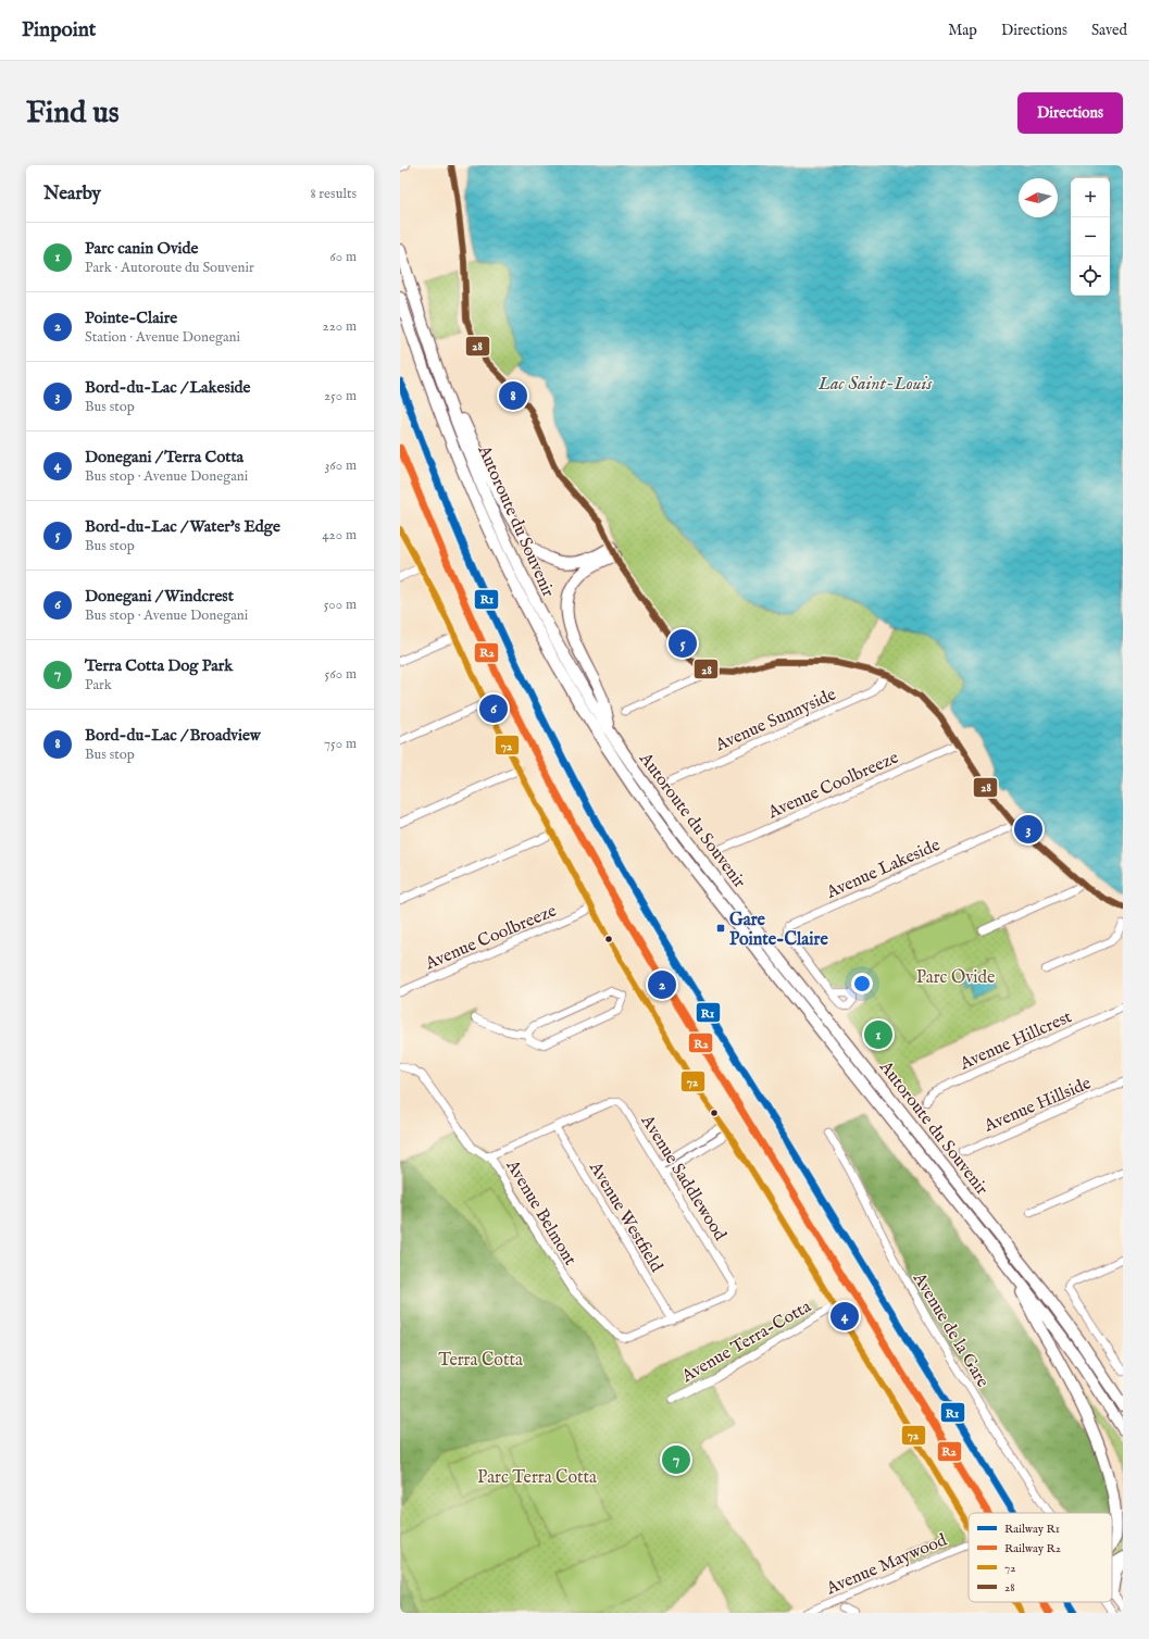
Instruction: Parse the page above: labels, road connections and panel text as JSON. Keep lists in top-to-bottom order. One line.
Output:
{"streets":{"highway":["Autoroute du Souvenir"],"street":["Avenue Sunnyside","Avenue Coolbreeze","Avenue Lakeside","Avenue Hillcrest","Avenue Hillside","Avenue Saddlewood","Avenue Belmont","Avenue Westfield","Avenue de la Gare","Avenue Terra-Cotta","Avenue Maywood"]},"crossings":[["Avenue Saddlewood","Avenue Belmont"],["Avenue Saddlewood","Avenue Westfield"]],"water":["Lac Saint-Louis"],"parks":["Parc Ovide","Terra Cotta","Parc Terra Cotta"],"places":{"transit":["Gare Pointe-Claire"]},"lines":["transit line 28","rail line R1","rail line R2","transit line 72"],"legend":["Railway R1","Railway R2","72","28"],"north":"left","page":{"header":"Pinpoint","nav":["Map","Directions","Saved"],"buttons":"Directions","title":"Find us","heading":["Nearby","8 results"],"map_buttons":["+","−"],"list":[{"mark":"1","name":"Parc canin Ovide","note":"Park · Autoroute du Souvenir","value":"60 m"},{"mark":"2","name":"Pointe-Claire","note":"Station · Avenue Donegani","value":"220 m"},{"mark":"3","name":"Bord-du-Lac / Lakeside","note":"Bus stop","value":"250 m"},{"mark":"4","name":"Donegani / Terra Cotta","note":"Bus stop · Avenue Donegani","value":"360 m"},{"mark":"5","name":"Bord-du-Lac / Water's Edge","note":"Bus stop","value":"420 m"},{"mark":"6","name":"Donegani / Windcrest","note":"Bus stop · Avenue Donegani","value":"500 m"},{"mark":"7","name":"Terra Cotta Dog Park","note":"Park","value":"560 m"},{"mark":"8","name":"Bord-du-Lac / Broadview","note":"Bus stop","value":"750 m"}],"pins":["8","5","6","3","2","1","4","7"]}}
